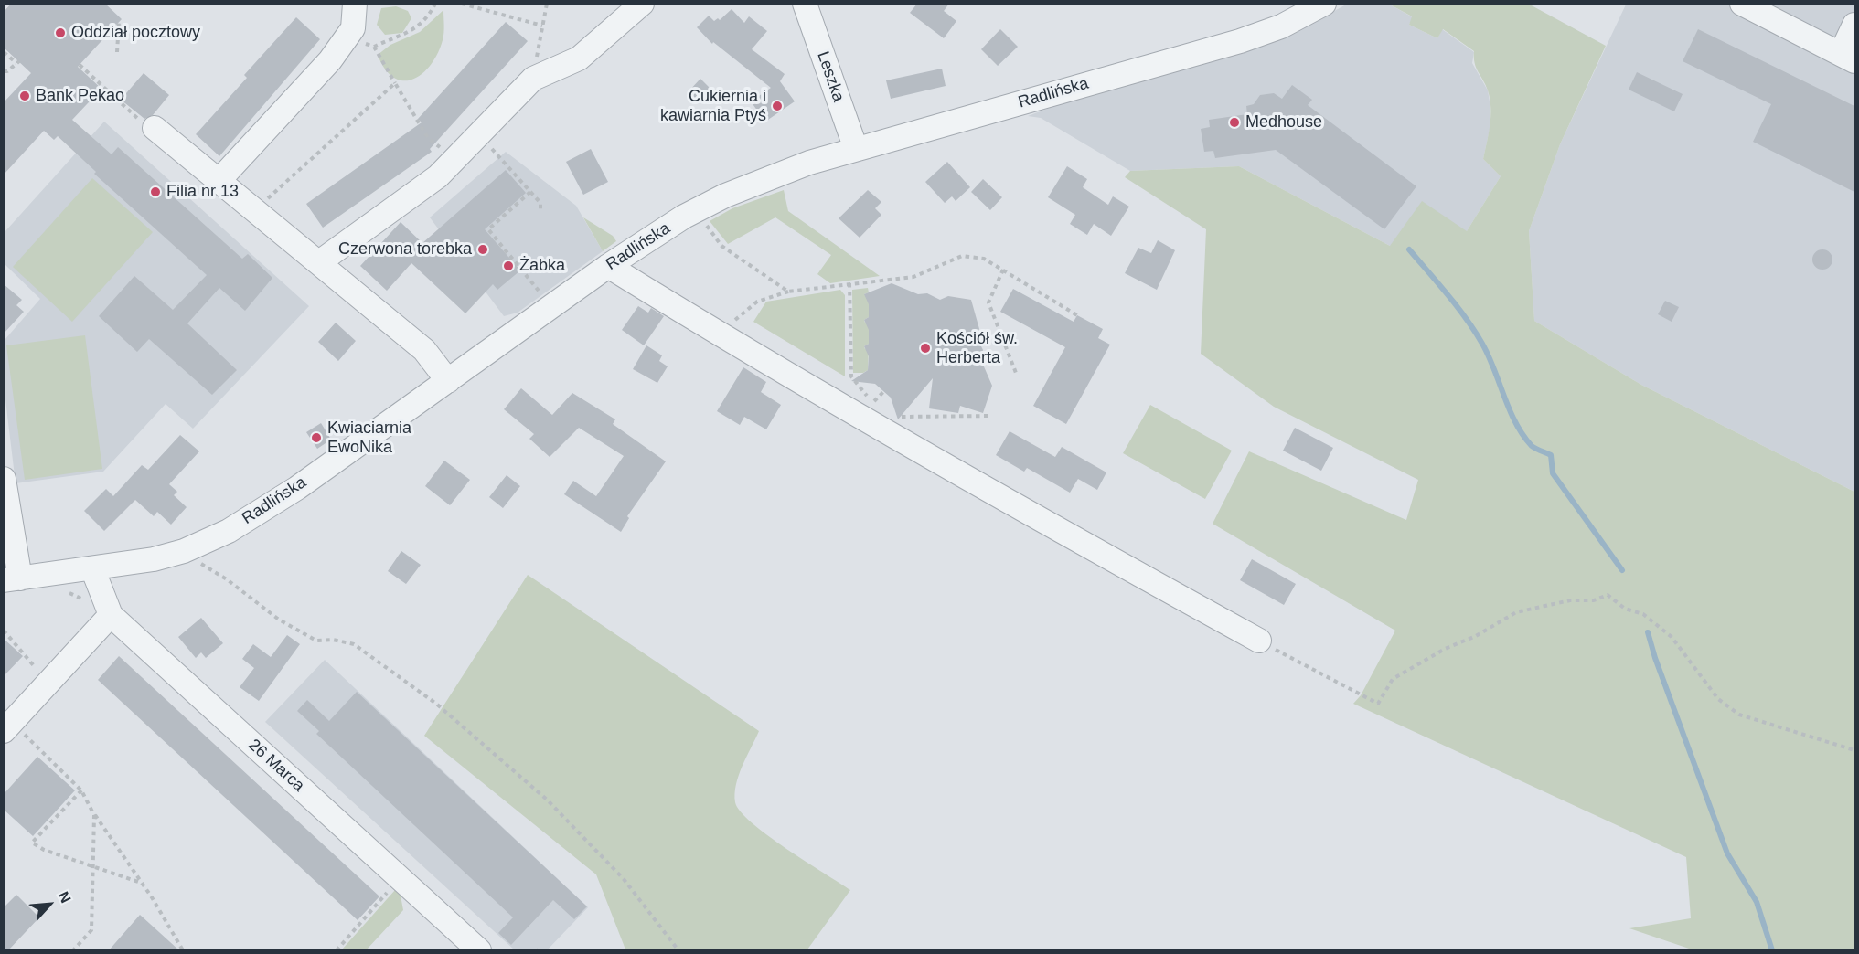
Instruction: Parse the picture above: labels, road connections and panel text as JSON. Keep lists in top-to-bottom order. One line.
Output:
{"streets":{"street":["Leszka","Radlińska","26 Marca"]},"crossings":[["Leszka","Radlińska"],["Radlińska","26 Marca"]],"places":["Oddział pocztowy","Bank Pekao","Cukiernia i kawiarnia Ptyś","Medhouse","Filia nr 13","Czerwona torebka","Żabka","Kościół św. Herberta","Kwiaciarnia EwoNika"],"north":"top right"}
